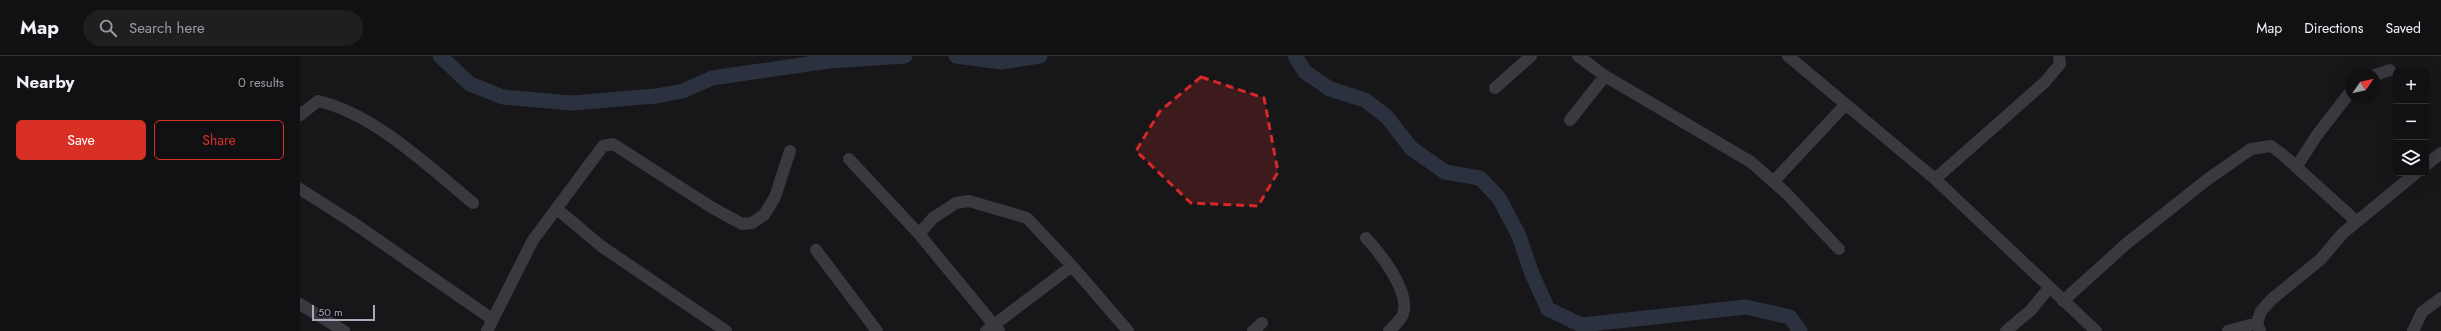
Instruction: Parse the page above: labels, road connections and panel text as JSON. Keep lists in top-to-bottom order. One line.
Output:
{"scale_bar":"50 m","north":"top right","page":{"header":"Map","search":"Search here","nav":["Map","Directions","Saved"],"heading":["Nearby","0 results"],"map_buttons":["+","−"],"buttons":["Save","Share"],"scale":"50 m"}}
